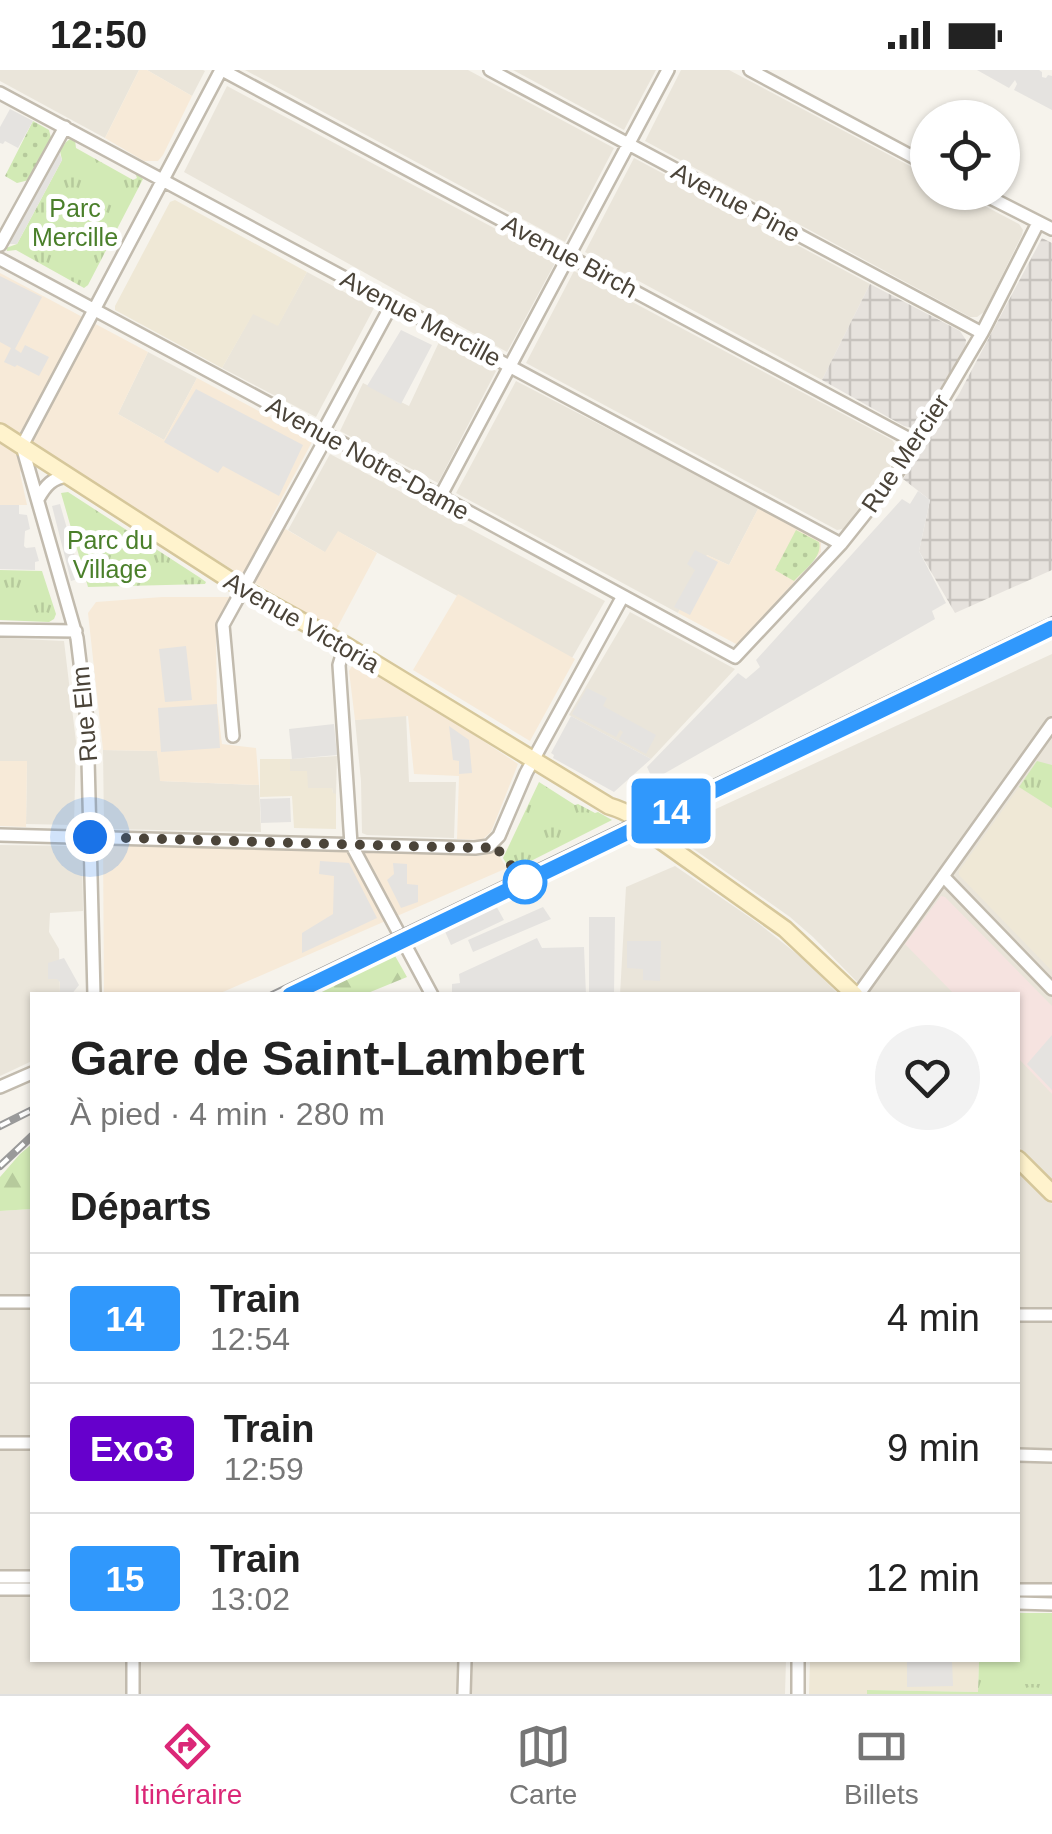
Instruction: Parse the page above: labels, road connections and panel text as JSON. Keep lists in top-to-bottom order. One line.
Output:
{"streets":{"street":["Avenue Pine","Avenue Birch","Avenue Mercille","Rue Mercier","Avenue Notre-Dame","Avenue Victoria","Rue Elm"]},"crossings":[["Avenue Pine","Rue Mercier"],["Avenue Birch","Rue Mercier"],["Avenue Mercille","Rue Mercier"],["Rue Mercier","Avenue Notre-Dame"],["Avenue Victoria","Rue Elm"]],"parks":["Parc Mercille","Parc du Village"],"page":{"status":"12:50","on_map":"14","heading":[["Gare de Saint-Lambert","À pied · 4 min · 280 m"],"Départs"],"list":[{"mark":"14","name":"Train","note":"12:54","value":"4 min"},{"mark":"Exo3","name":"Train","note":"12:59","value":"9 min"},{"mark":"15","name":"Train","note":"13:02","value":"12 min"}],"tabs":["Itinéraire","Carte","Billets"]}}
